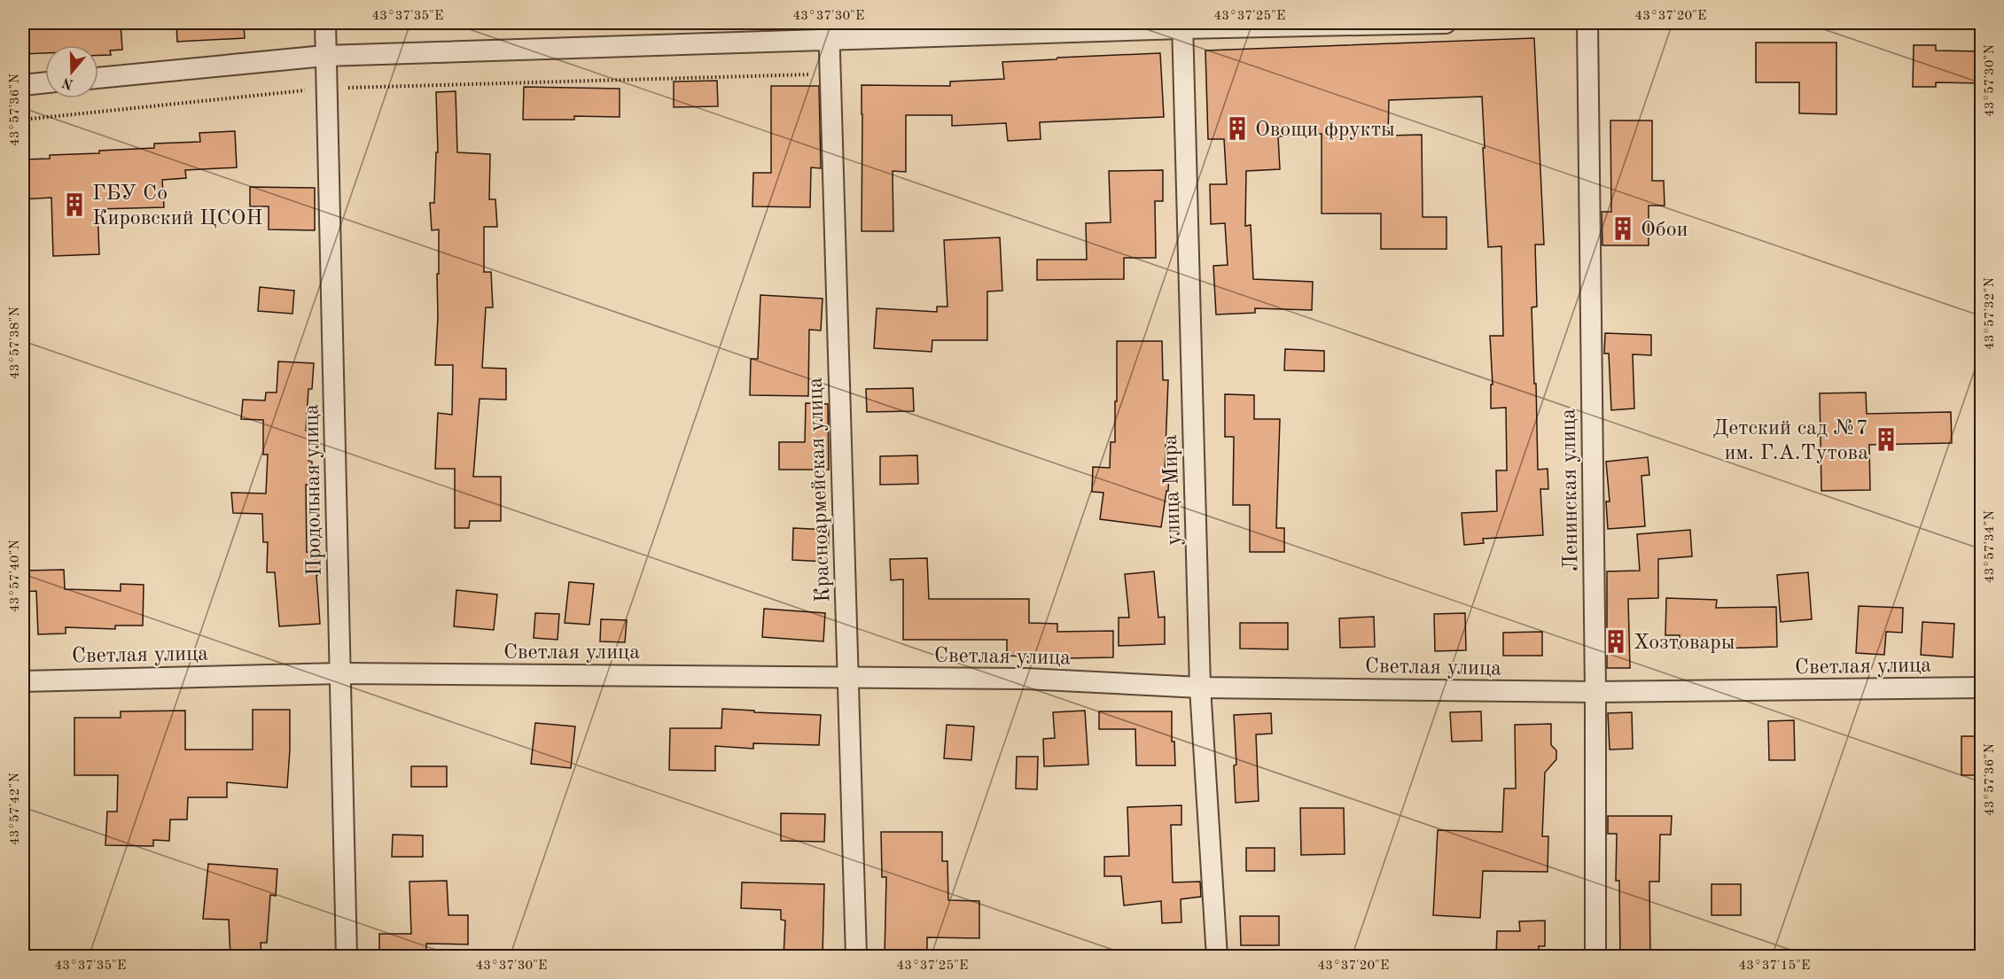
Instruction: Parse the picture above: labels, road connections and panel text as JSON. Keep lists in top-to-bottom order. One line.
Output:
{"streets":{"street":["Продольная улица","Красноармейская улица","улица Мира","Ленинская улица","Светлая улица"]},"crossings":[["Продольная улица","Светлая улица"],["Красноармейская улица","Светлая улица"],["улица Мира","Светлая улица"],["Ленинская улица","Светлая улица"]],"places":{"building":["Овощи фрукты","ГБУ Со Кировский ЦСОН","Обои","Детский сад №7 им. Г.А.Тутова","Хозтовары"]},"north":"bottom","coordinates":["43°37'35\"E","43°37'30\"E","43°37'25\"E","43°37'20\"E","43°57'30\"N","43°57'36\"N","43°57'32\"N","43°57'38\"N","43°57'34\"N","43°57'40\"N","43°57'42\"N","43°37'15\"E"]}
